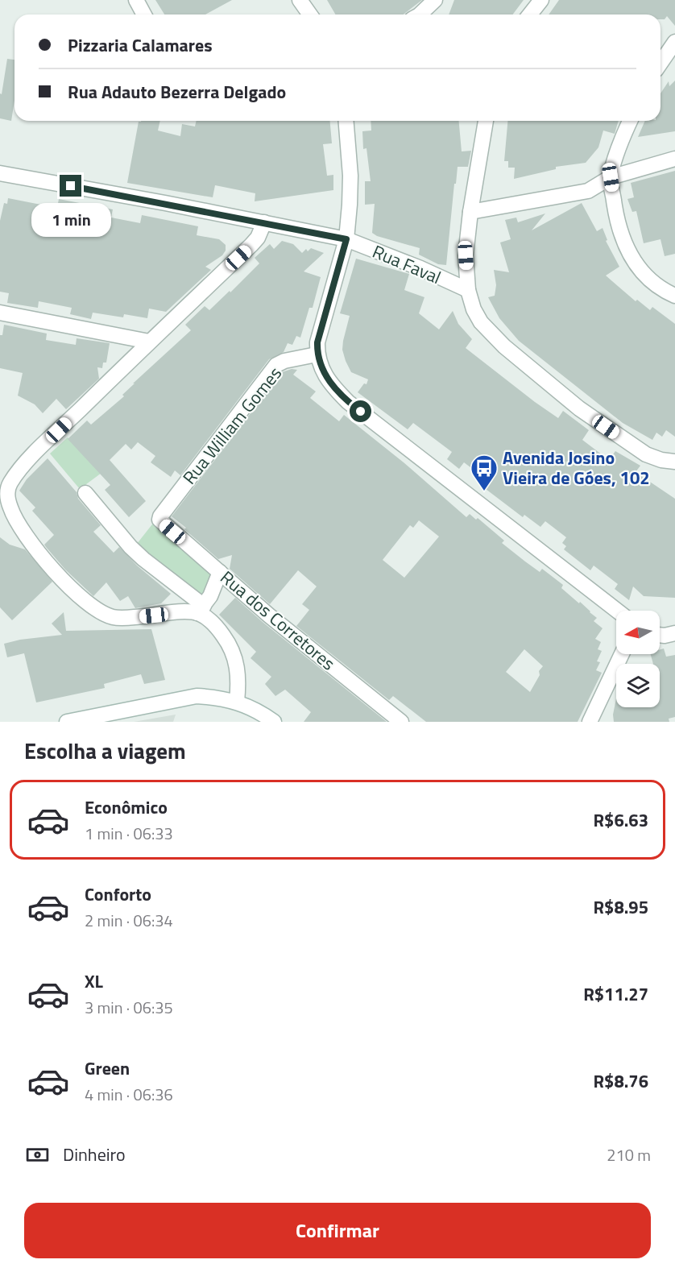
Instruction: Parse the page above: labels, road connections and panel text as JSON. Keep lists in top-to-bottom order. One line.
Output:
{"streets":{"street":["Rua Faval","Rua William Gomes","Rua dos Corretores"]},"crossings":[["Rua William Gomes","Rua dos Corretores"]],"places":{"bus stop":["Avenida Josino Vieira de Góes, 102"]},"north":"left","page":{"banner":["Pizzaria Calamares","Rua Adauto Bezerra Delgado"],"bubble":"1 min","heading":"Escolha a viagem","list":[{"name":"Econômico","note":"1 min · 06:33","value":"R$6.63"},{"name":"Conforto","note":"2 min · 06:34","value":"R$8.95"},{"name":"XL","note":"3 min · 06:35","value":"R$11.27"},{"name":"Green","note":"4 min · 06:36","value":"R$8.76"}],"pay":["Dinheiro","210 m"],"buttons":"Confirmar"}}
